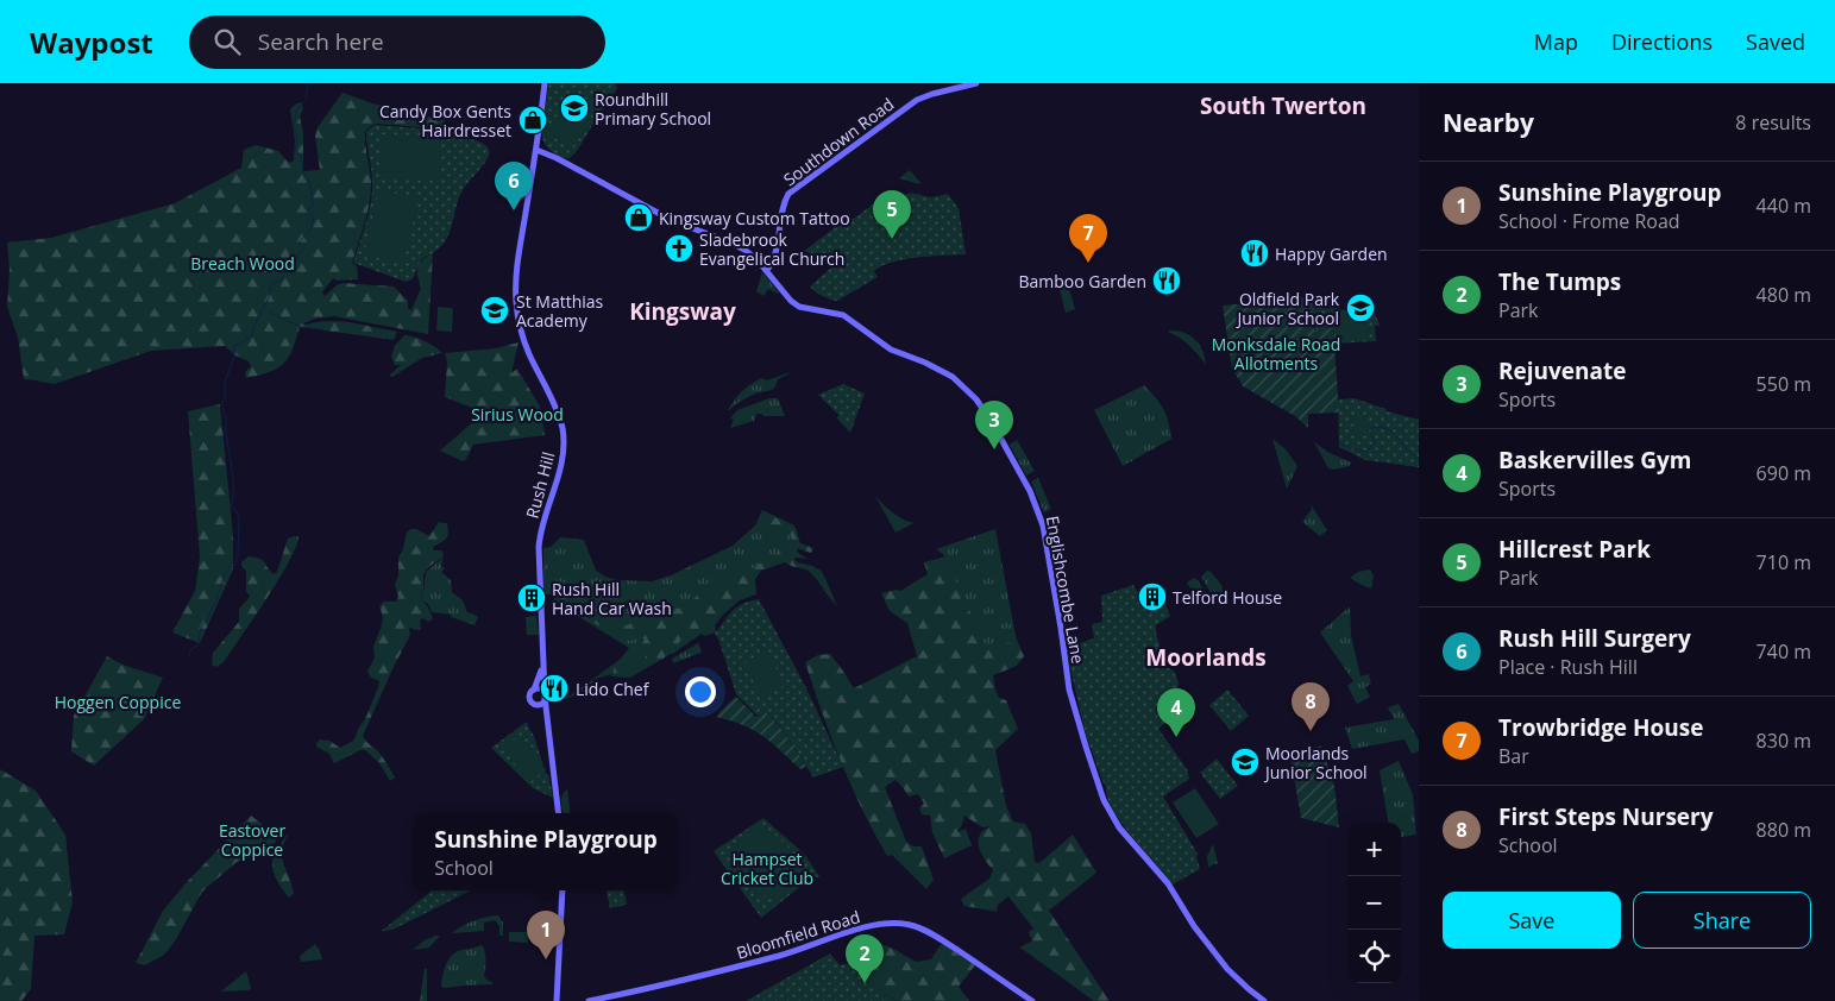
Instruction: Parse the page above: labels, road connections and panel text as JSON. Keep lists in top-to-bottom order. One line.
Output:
{"streets":{"street":["Southdown Road","Rush Hill","Englishcombe Lane","Bloomfield Road"]},"crossings":[["Southdown Road","Englishcombe Lane"],["Rush Hill","Englishcombe Lane"]],"districts":["South Twerton","Kingsway","Moorlands"],"parks":["Breach Wood","Monksdale Road Allotments","Sirius Wood","Hoggen Coppice","Eastover Coppice","Hampset Cricket Club"],"places":{"school or university":["Roundhill Primary School","Oldfield Park Junior School","St Matthias Academy","Moorlands Junior School"],"shop":["Candy Box Gents Hairdresset","Kingsway Custom Tattoo"],"church":["Sladebrook Evangelical Church"],"restaurant":["Happy Garden","Bamboo Garden","Lido Chef"],"building":["Telford House","Rush Hill Hand Car Wash"]},"page":{"header":"Waypost","search":"Search here","nav":["Map","Directions","Saved"],"heading":["Nearby","8 results"],"list":[{"mark":"1","name":"Sunshine Playgroup","note":"School · Frome Road","value":"440 m"},{"mark":"2","name":"The Tumps","note":"Park","value":"480 m"},{"mark":"3","name":"Rejuvenate","note":"Sports","value":"550 m"},{"mark":"4","name":"Baskervilles Gym","note":"Sports","value":"690 m"},{"mark":"5","name":"Hillcrest Park","note":"Park","value":"710 m"},{"mark":"6","name":"Rush Hill Surgery","note":"Place · Rush Hill","value":"740 m"},{"mark":"7","name":"Trowbridge House","note":"Bar","value":"830 m"},{"mark":"8","name":"First Steps Nursery","note":"School","value":"880 m"}],"pins":["6","5","7","3","8","4","1","2"],"popup":["Sunshine Playgroup","School"],"map_buttons":["+","−"],"buttons":["Save","Share"]}}
